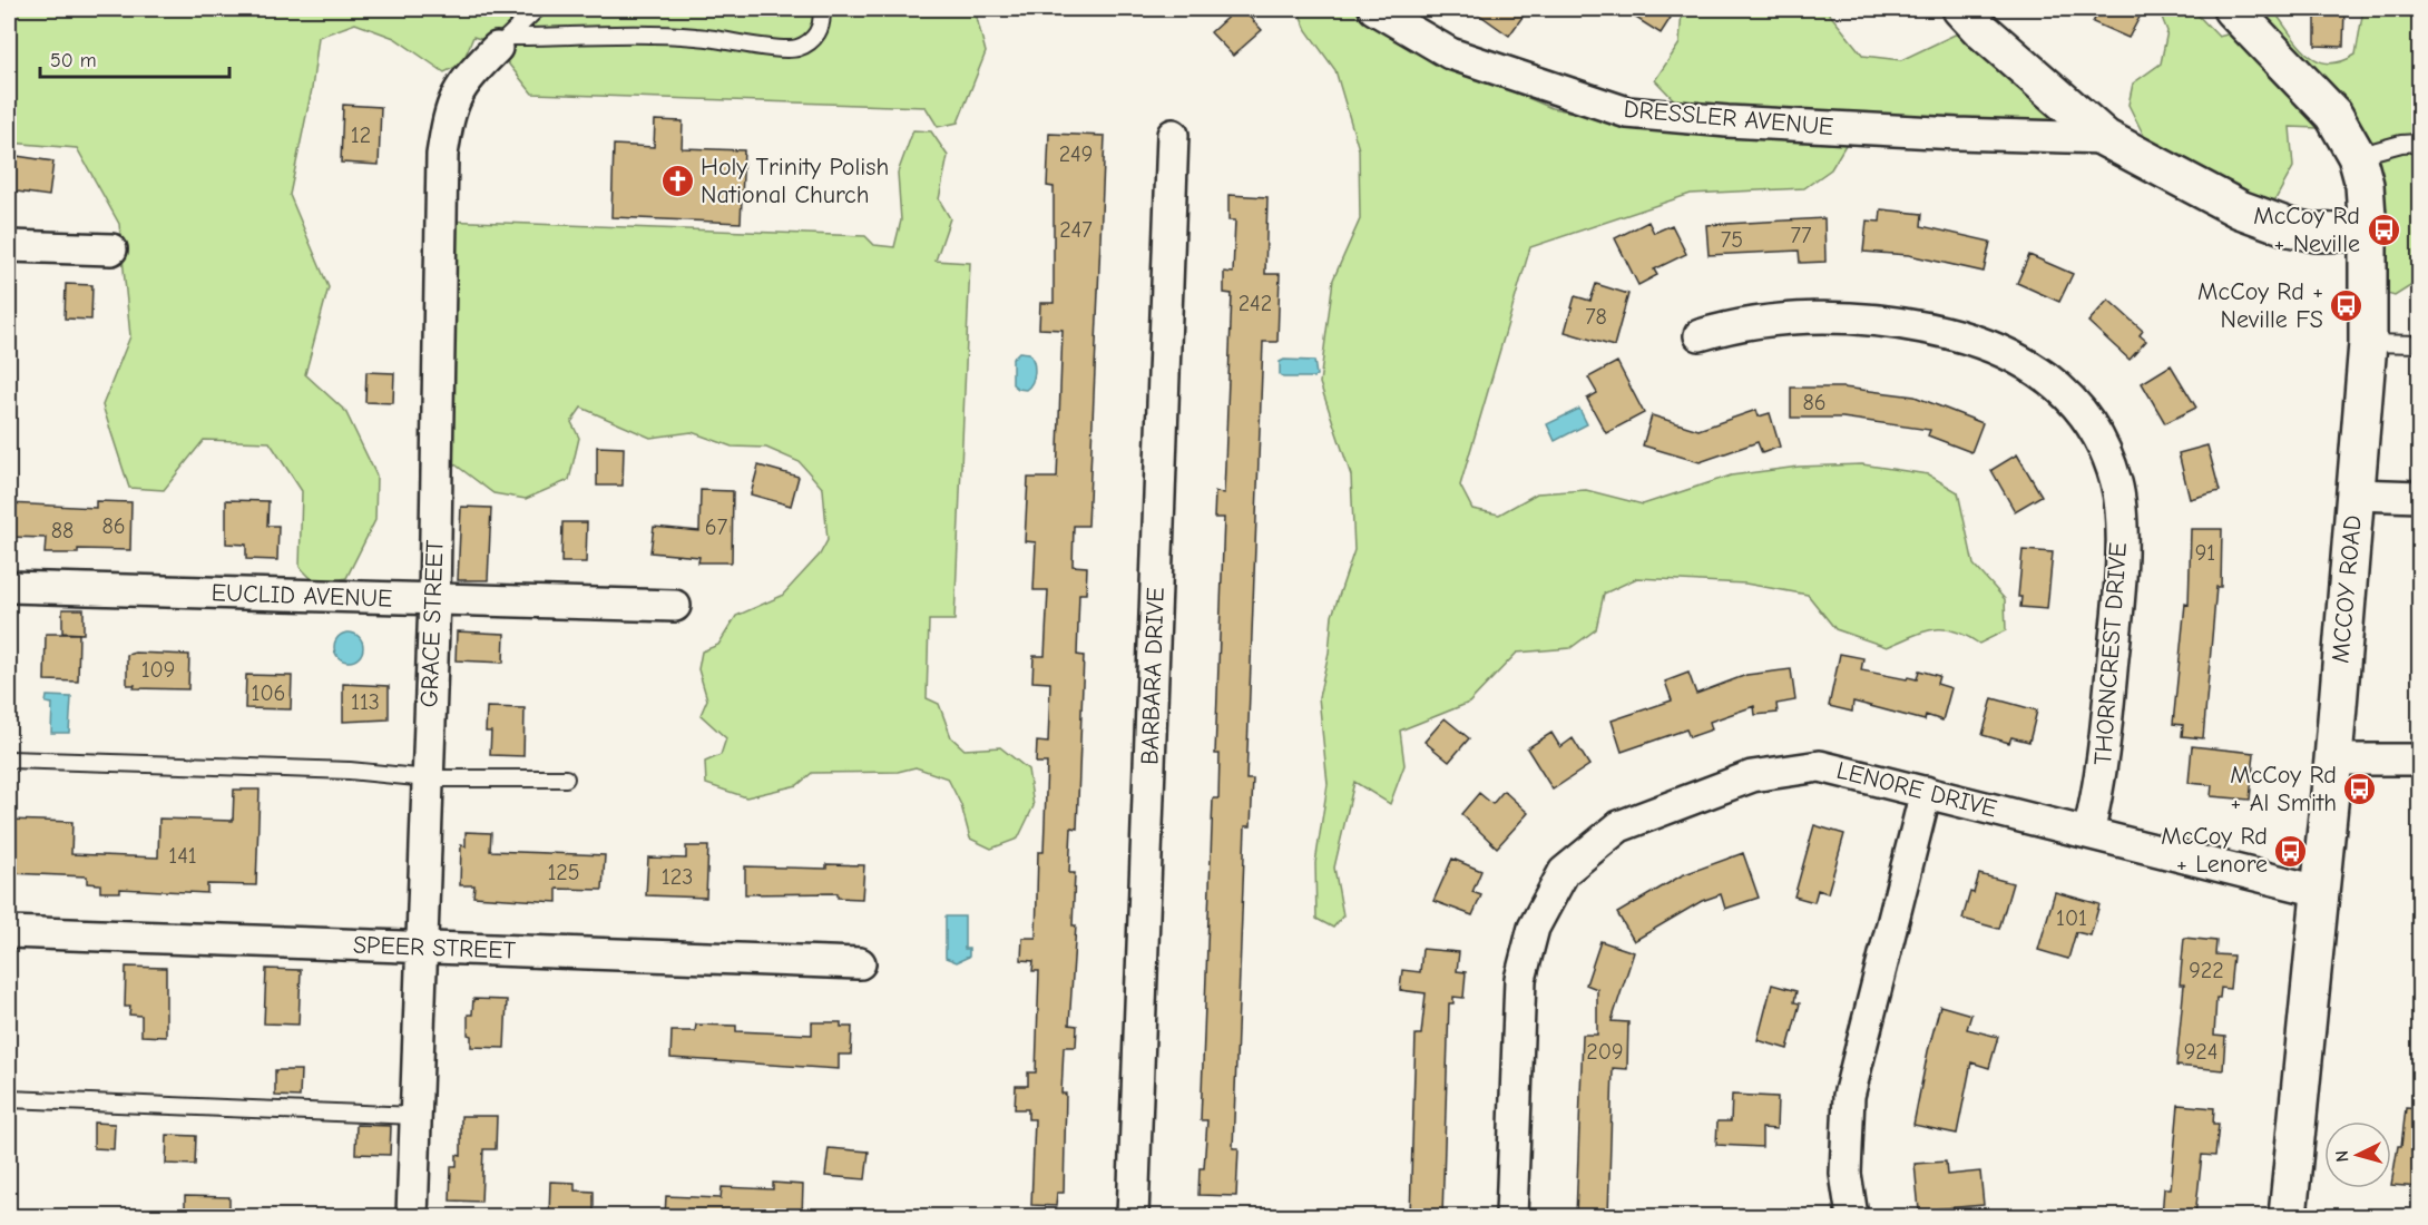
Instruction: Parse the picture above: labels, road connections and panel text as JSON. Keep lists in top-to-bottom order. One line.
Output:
{"streets":{"street":["DRESSLER AVENUE","MCCOY ROAD","EUCLID AVENUE","GRACE STREET","THORNCREST DRIVE","BARBARA DRIVE","LENORE DRIVE","SPEER STREET"]},"crossings":[["MCCOY ROAD","LENORE DRIVE"],["EUCLID AVENUE","GRACE STREET"],["GRACE STREET","SPEER STREET"],["THORNCREST DRIVE","LENORE DRIVE"]],"places":{"church":["Holy Trinity Polish National Church"],"bus stop":["McCoy Rd + Neville","McCoy Rd + Neville FS","McCoy Rd + Al Smith","McCoy Rd + Lenore"]},"house_numbers":["12","249","247","77","75","242","78","86","86","67","88","91","109","106","113","141","125","123","101","922","209","924"],"scale_bar":"50 m","north":"left"}
